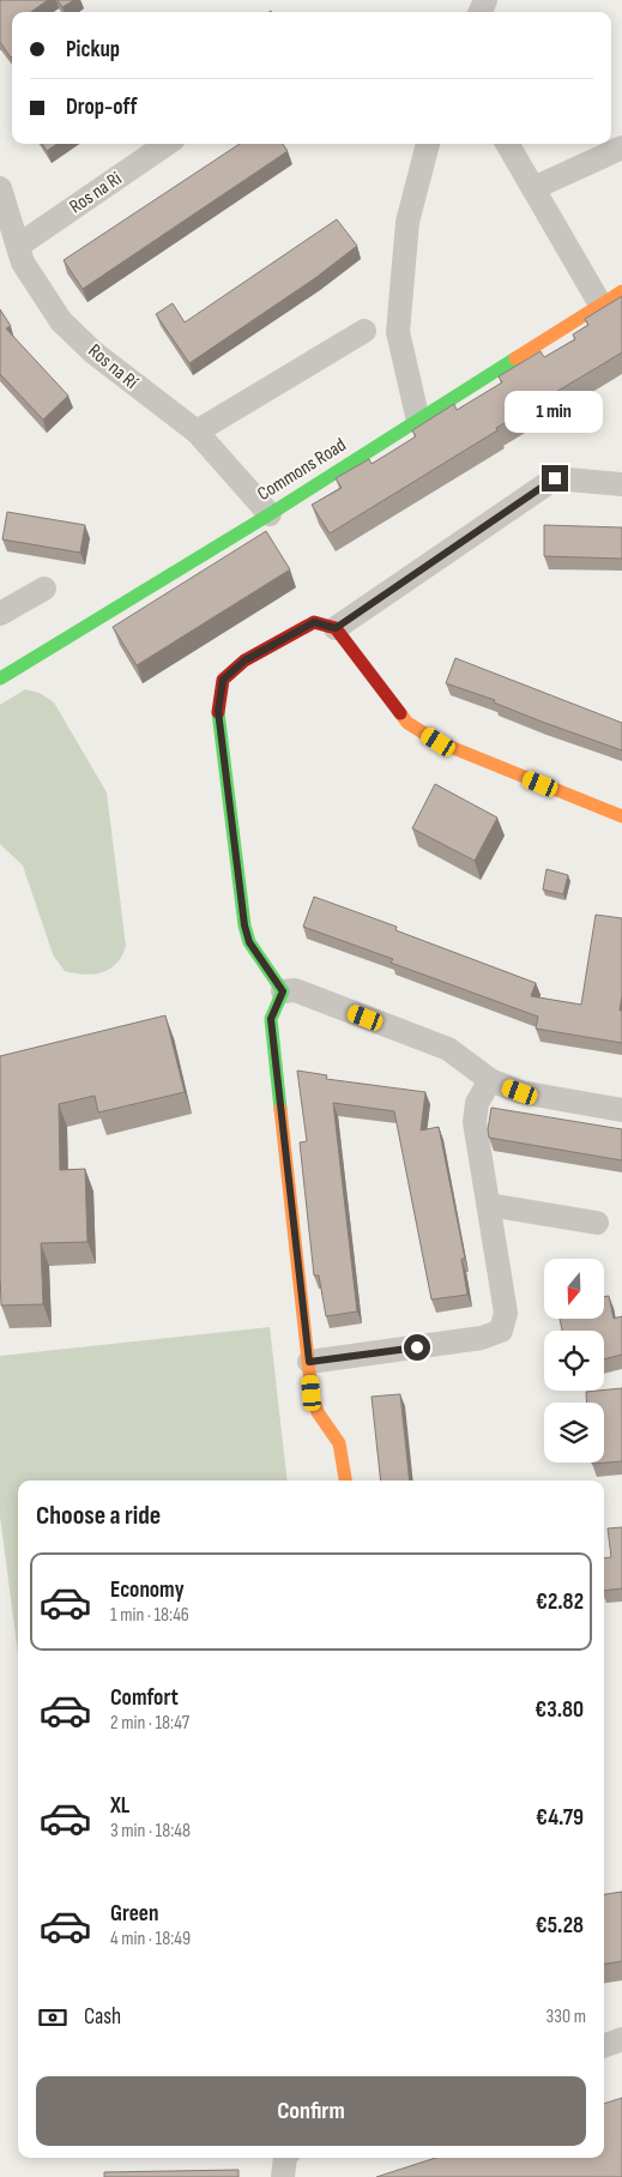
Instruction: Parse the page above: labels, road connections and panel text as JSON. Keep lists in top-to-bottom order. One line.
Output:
{"streets":{"street":["Ros na Ri","Ros na Rí","Commons Road"]},"crossings":[["Ros na Ri","Ros na Rí"],["Ros na Rí","Commons Road"]],"north":"bottom","page":{"banner":["Pickup","Drop-off"],"bubble":"1 min","heading":"Choose a ride","list":[{"name":"Economy","note":"1 min · 18:46","value":"€2.82"},{"name":"Comfort","note":"2 min · 18:47","value":"€3.80"},{"name":"XL","note":"3 min · 18:48","value":"€4.79"},{"name":"Green","note":"4 min · 18:49","value":"€5.28"}],"pay":["Cash","330 m"],"buttons":"Confirm"}}
